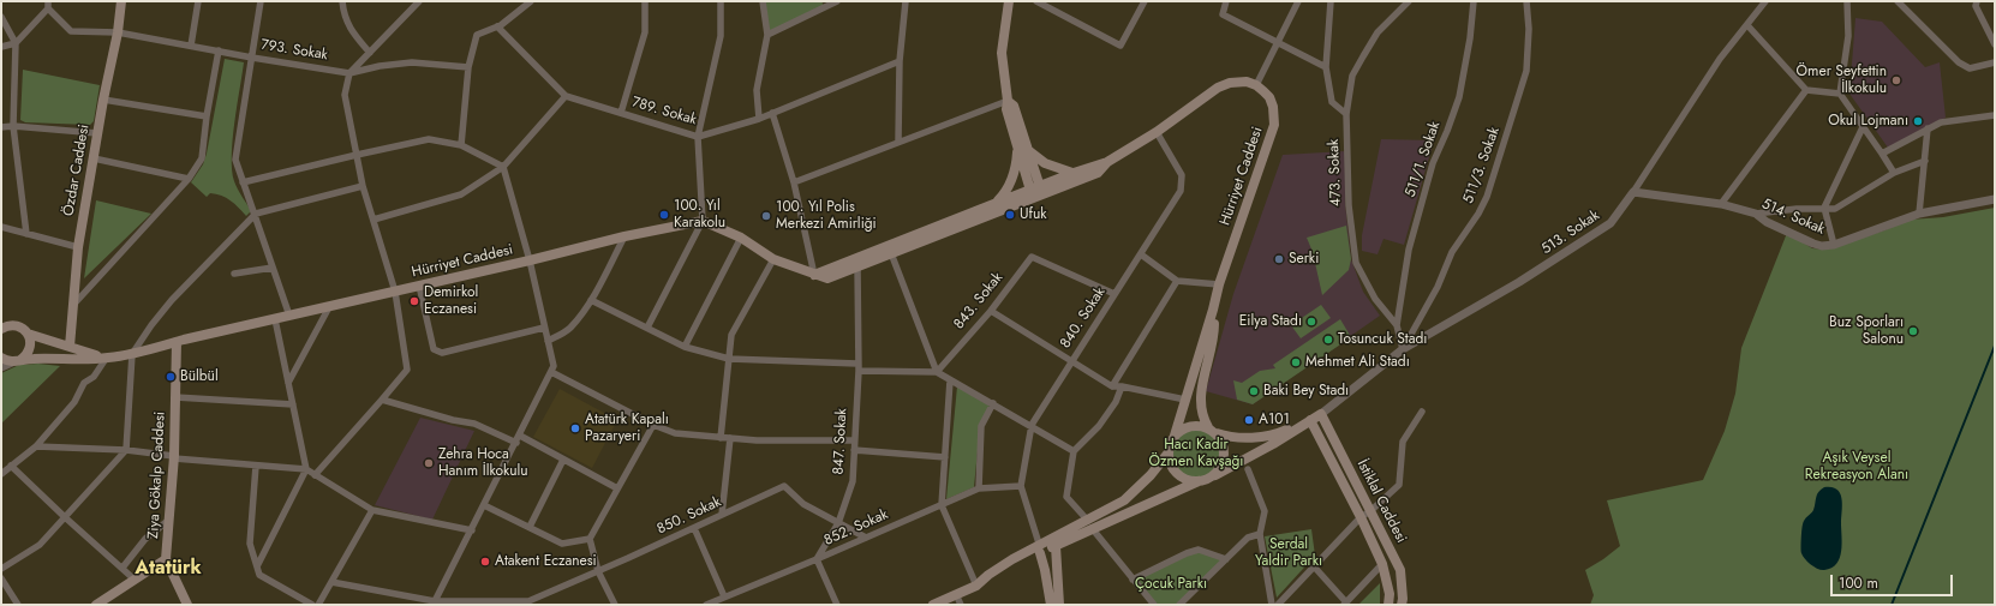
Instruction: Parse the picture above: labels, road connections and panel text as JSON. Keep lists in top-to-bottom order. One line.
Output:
{"streets":{"main road":["Özdar Caddesi","Hürriyet Caddesi","Ziya Gökalp Caddesi","İstiklal Caddesi"],"street":["793. Sokak","789. Sokak","511/1. Sokak","511/3. Sokak","473. Sokak","514. Sokak","513. Sokak","843. Sokak","840. Sokak","847. Sokak","850. Sokak","852. Sokak"]},"crossings":[["793. Sokak","Özdar Caddesi"],["511/1. Sokak","473. Sokak"],["511/3. Sokak","473. Sokak"],["511/3. Sokak","513. Sokak"],["Özdar Caddesi","Hürriyet Caddesi"],["473. Sokak","513. Sokak"],["Hürriyet Caddesi","Ziya Gökalp Caddesi"],["514. Sokak","513. Sokak"],["513. Sokak","İstiklal Caddesi"],["843. Sokak","840. Sokak"],["840. Sokak","852. Sokak"],["847. Sokak","850. Sokak"],["847. Sokak","852. Sokak"],["850. Sokak","852. Sokak"]],"districts":["Atatürk"],"parks":["Hacı Kadir Özmen Kavşağı","Aşık Veysel Rekreasyon Alanı","Serdal Yaldir Parkı","Çocuk Parkı"],"places":["Ömer Seyfettin İlkokulu","Okul Lojmanı","100. Yıl Karakolu","Ufuk","100. Yıl Polis Merkezi Amirliği","Serki","Demirkol Eczanesi","Eilya Stadı","Buz Sporları Salonu","Tosuncuk Stadı","Mehmet Ali Stadı","Bülbül","Baki Bey Stadı","A101","Atatürk Kapalı Pazaryeri","Zehra Hoca Hanım İlkokulu","Atakent Eczanesi"],"scale_bar":"100 m"}
